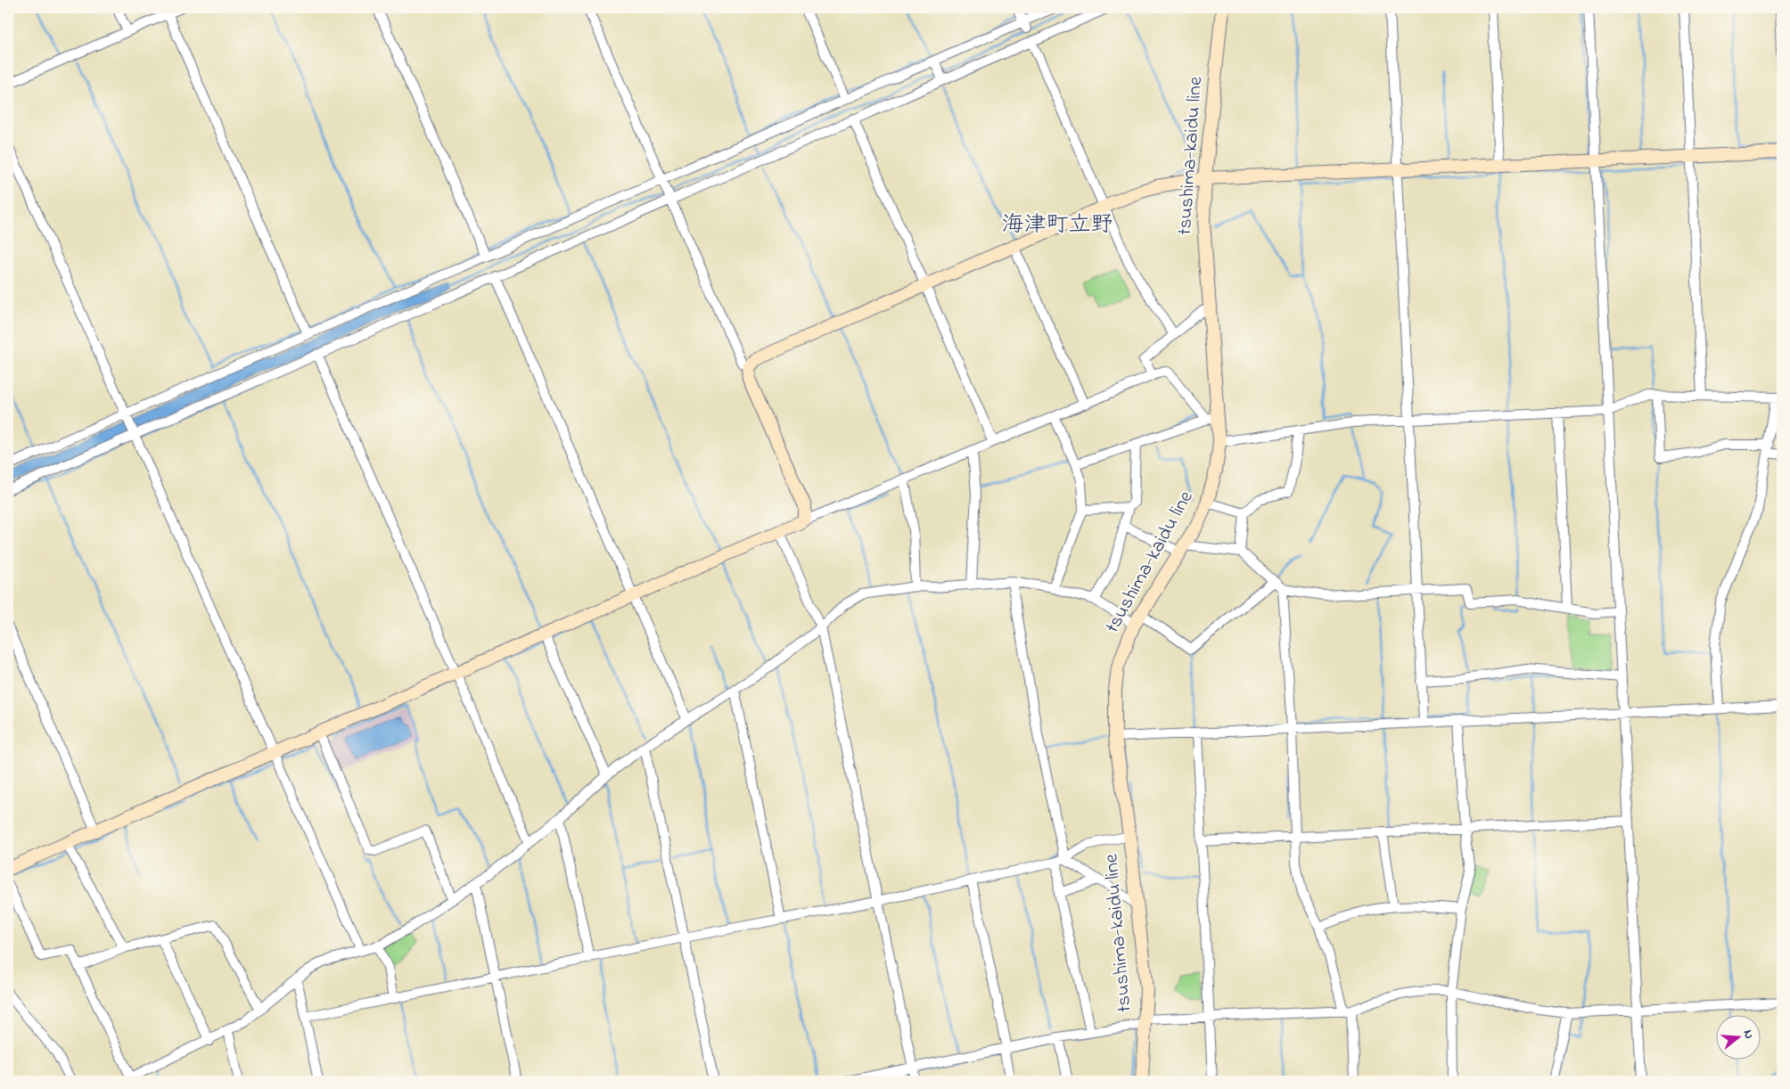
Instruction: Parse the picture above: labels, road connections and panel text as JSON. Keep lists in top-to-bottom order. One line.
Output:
{"streets":{"street":["tsushima-kaidu line"]},"districts":["海津町立野"],"north":"right"}
